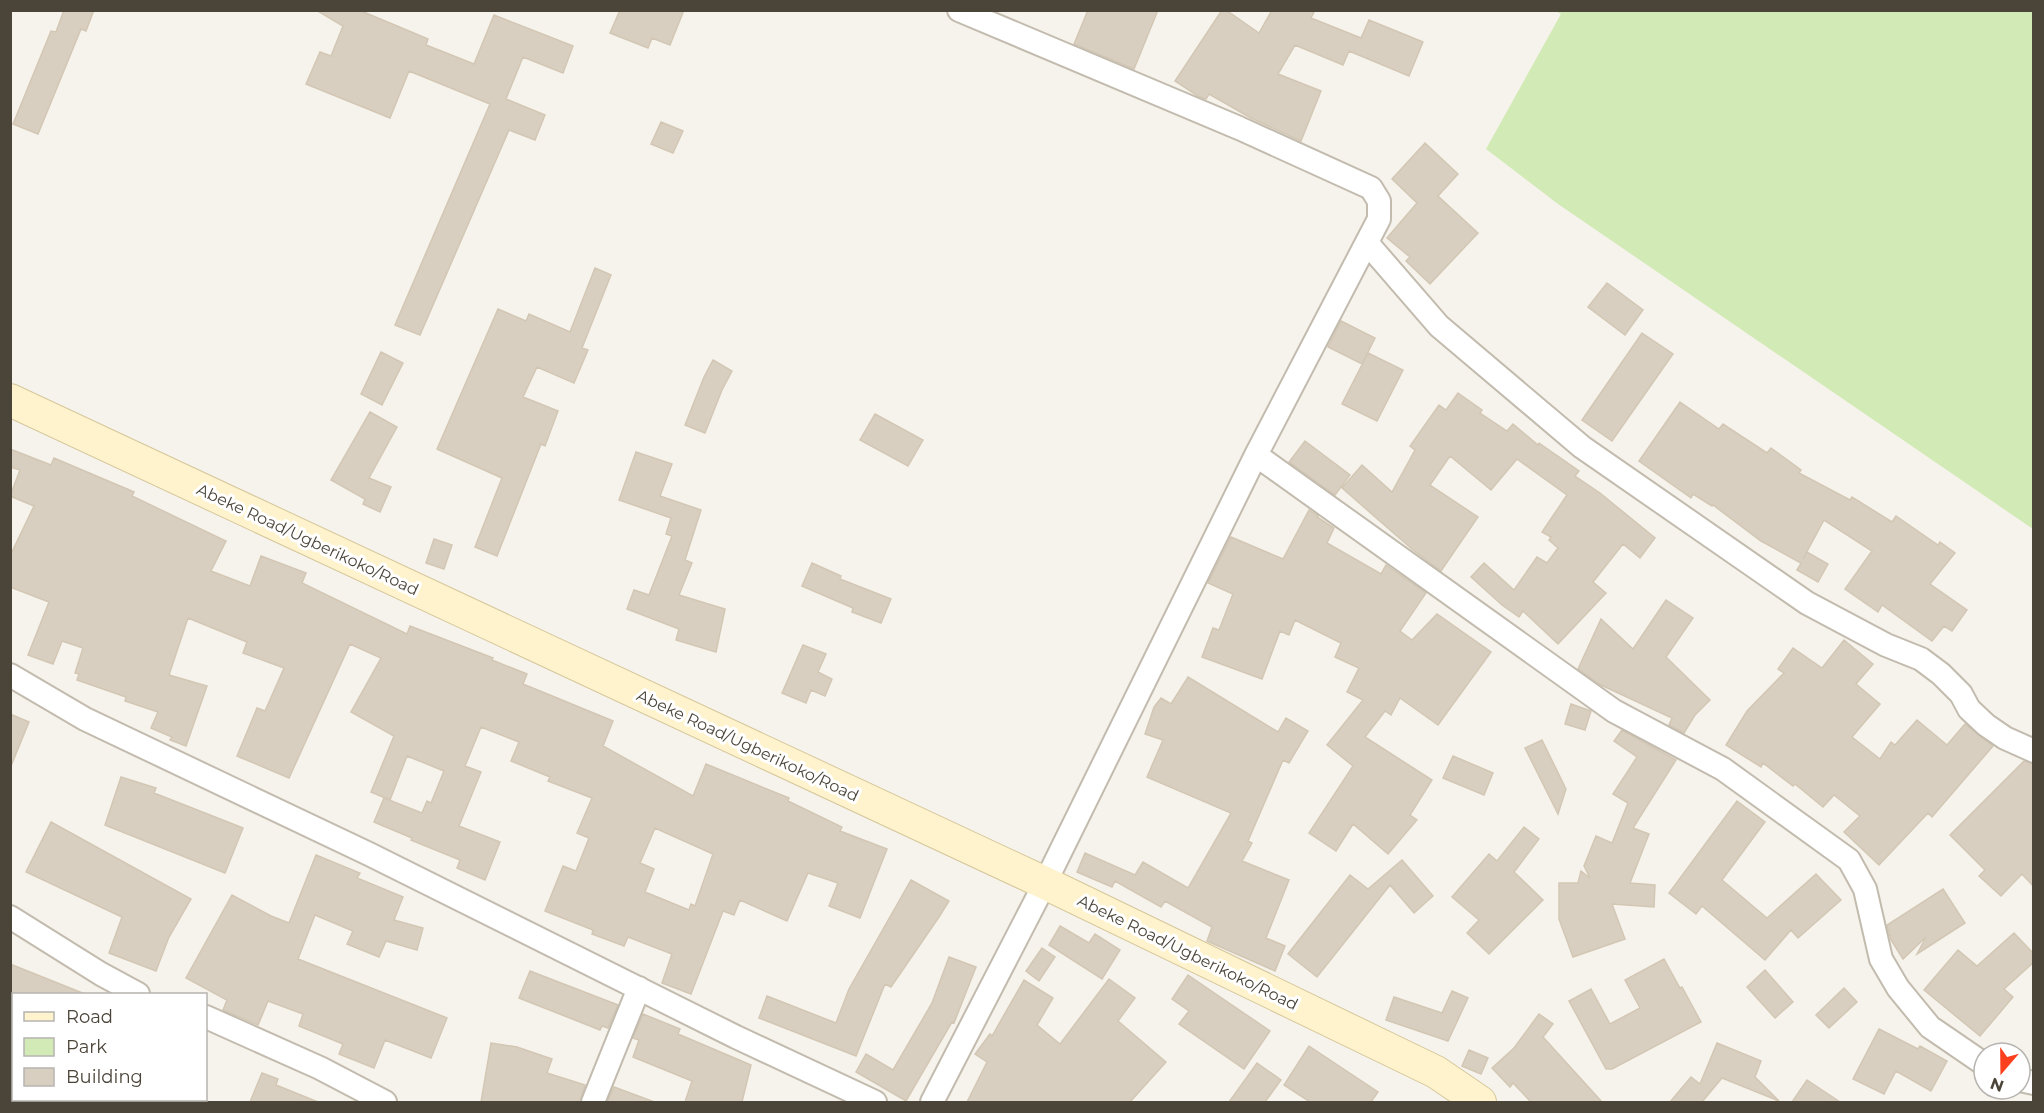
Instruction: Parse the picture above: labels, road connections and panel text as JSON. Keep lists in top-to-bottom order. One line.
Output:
{"streets":{"street":["Abeke Road/Ugberikoko/Road"]},"legend":["Road","Park","Building"],"north":"bottom"}
